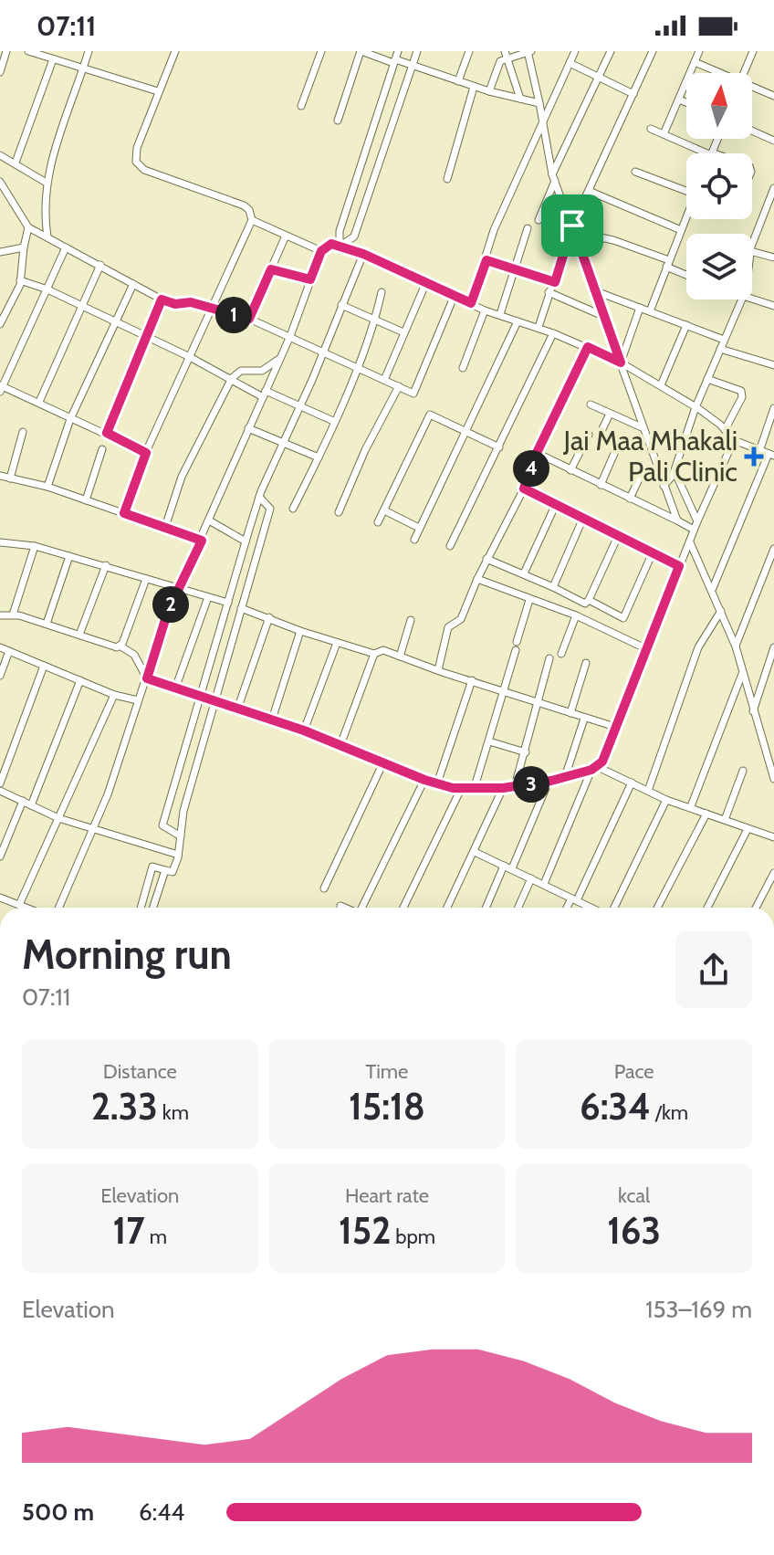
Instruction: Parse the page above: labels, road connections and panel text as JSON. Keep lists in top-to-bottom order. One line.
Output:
{"places":{"health":["Jai Maa Mhakali Pali Clinic"]},"north":"top","page":{"status":"07:11","pins":["1","4","2","3"],"heading":["Morning run","07:11"],"stats":[["Distance","2.33 km"],["Time","15:18"],["Pace","6:34 /km"],["Elevation","17 m"],["Heart rate","152 bpm"],["kcal","163"]],"chart":["Elevation","153–169 m"],"list":[{"name":"500 m","note":"6:44"}]}}
